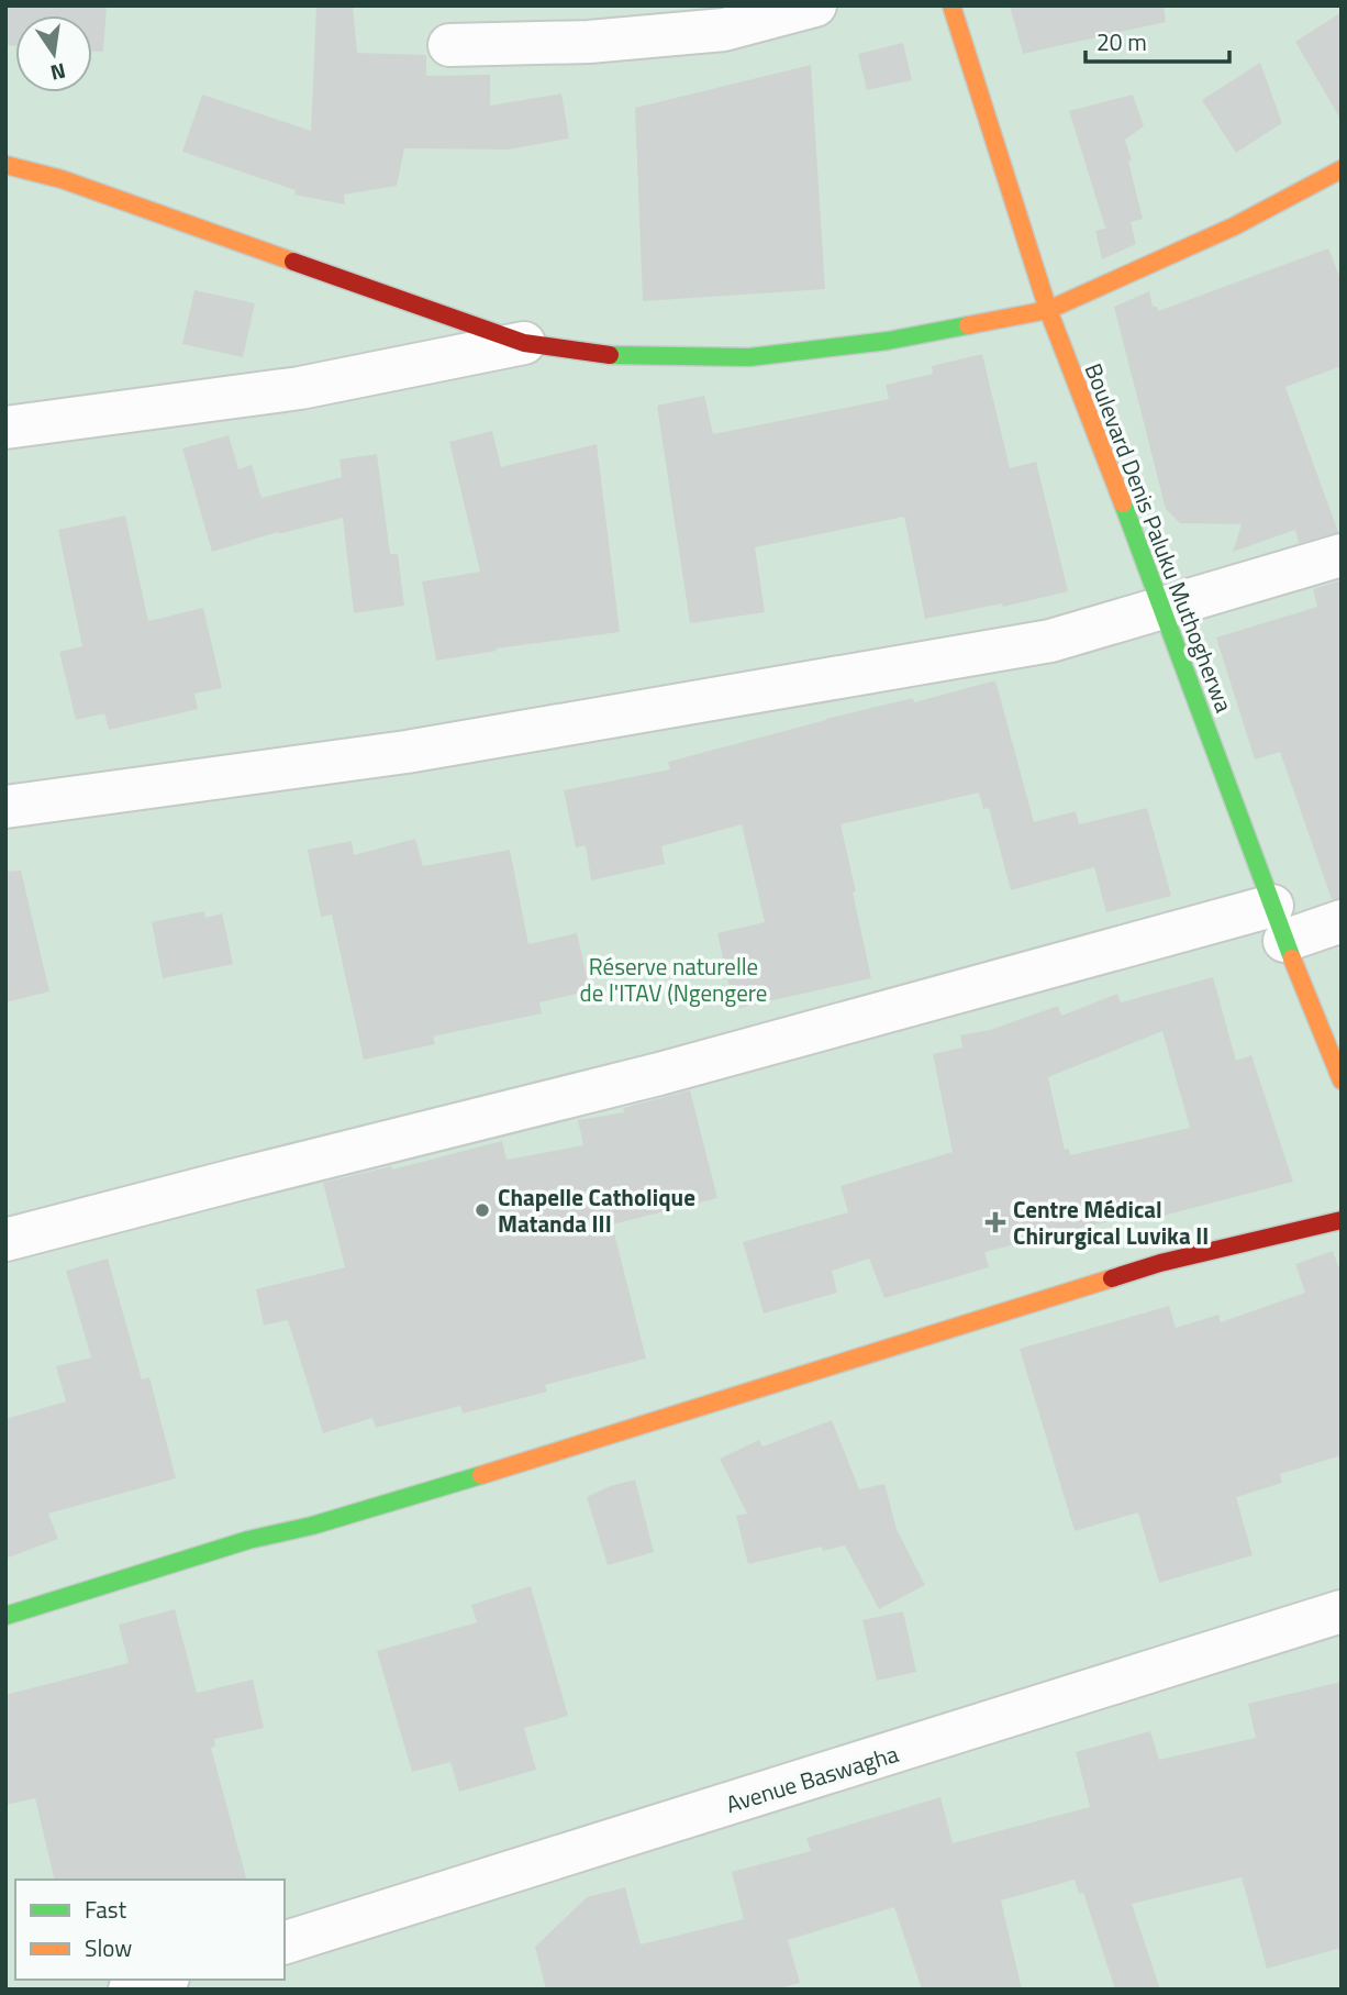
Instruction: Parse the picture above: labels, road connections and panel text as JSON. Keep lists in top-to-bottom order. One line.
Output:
{"streets":{"street":["Boulevard Denis Paluku Muthogherwa","Avenue Baswagha"]},"parks":["Réserve naturelle de l'ITAV (Ngengere"],"places":{"other":["Chapelle Catholique Matanda III"],"health":["Centre Médical Chirurgical Luvika II"]},"legend":["Fast","Slow"],"scale_bar":"20 m","north":"bottom"}
